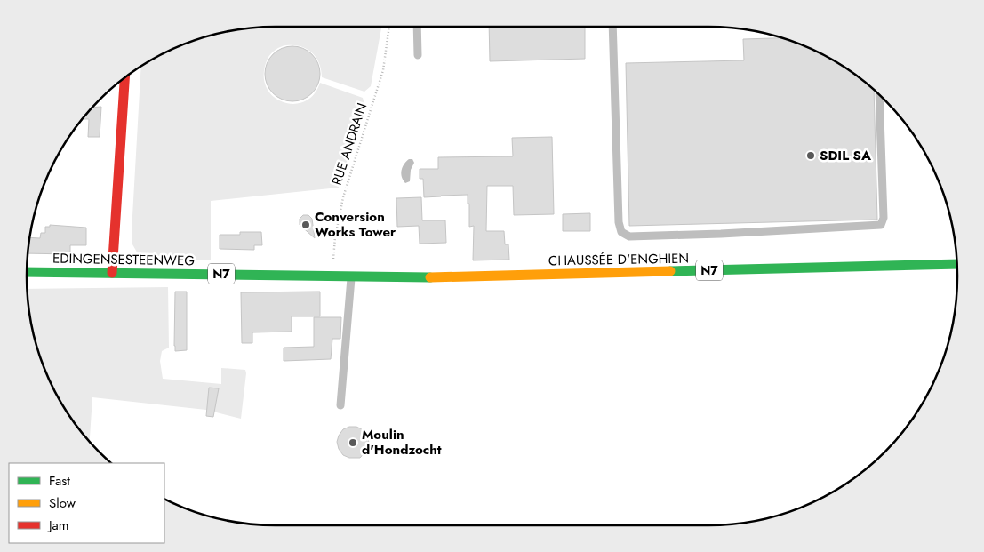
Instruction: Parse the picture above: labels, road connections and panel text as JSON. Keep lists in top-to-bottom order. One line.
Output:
{"streets":{"main road":["EDINGENSESTEENWEG","CHAUSSÉE D'ENGHIEN","N7"],"path":["RUE ANDRAIN"]},"crossings":[["RUE ANDRAIN","EDINGENSESTEENWEG"],["RUE ANDRAIN","CHAUSSÉE D'ENGHIEN"],["EDINGENSESTEENWEG","CHAUSSÉE D'ENGHIEN"]],"places":["SDIL SA","Conversion Works Tower","Moulin d'Hondzocht"],"legend":["Fast","Slow","Jam"]}
